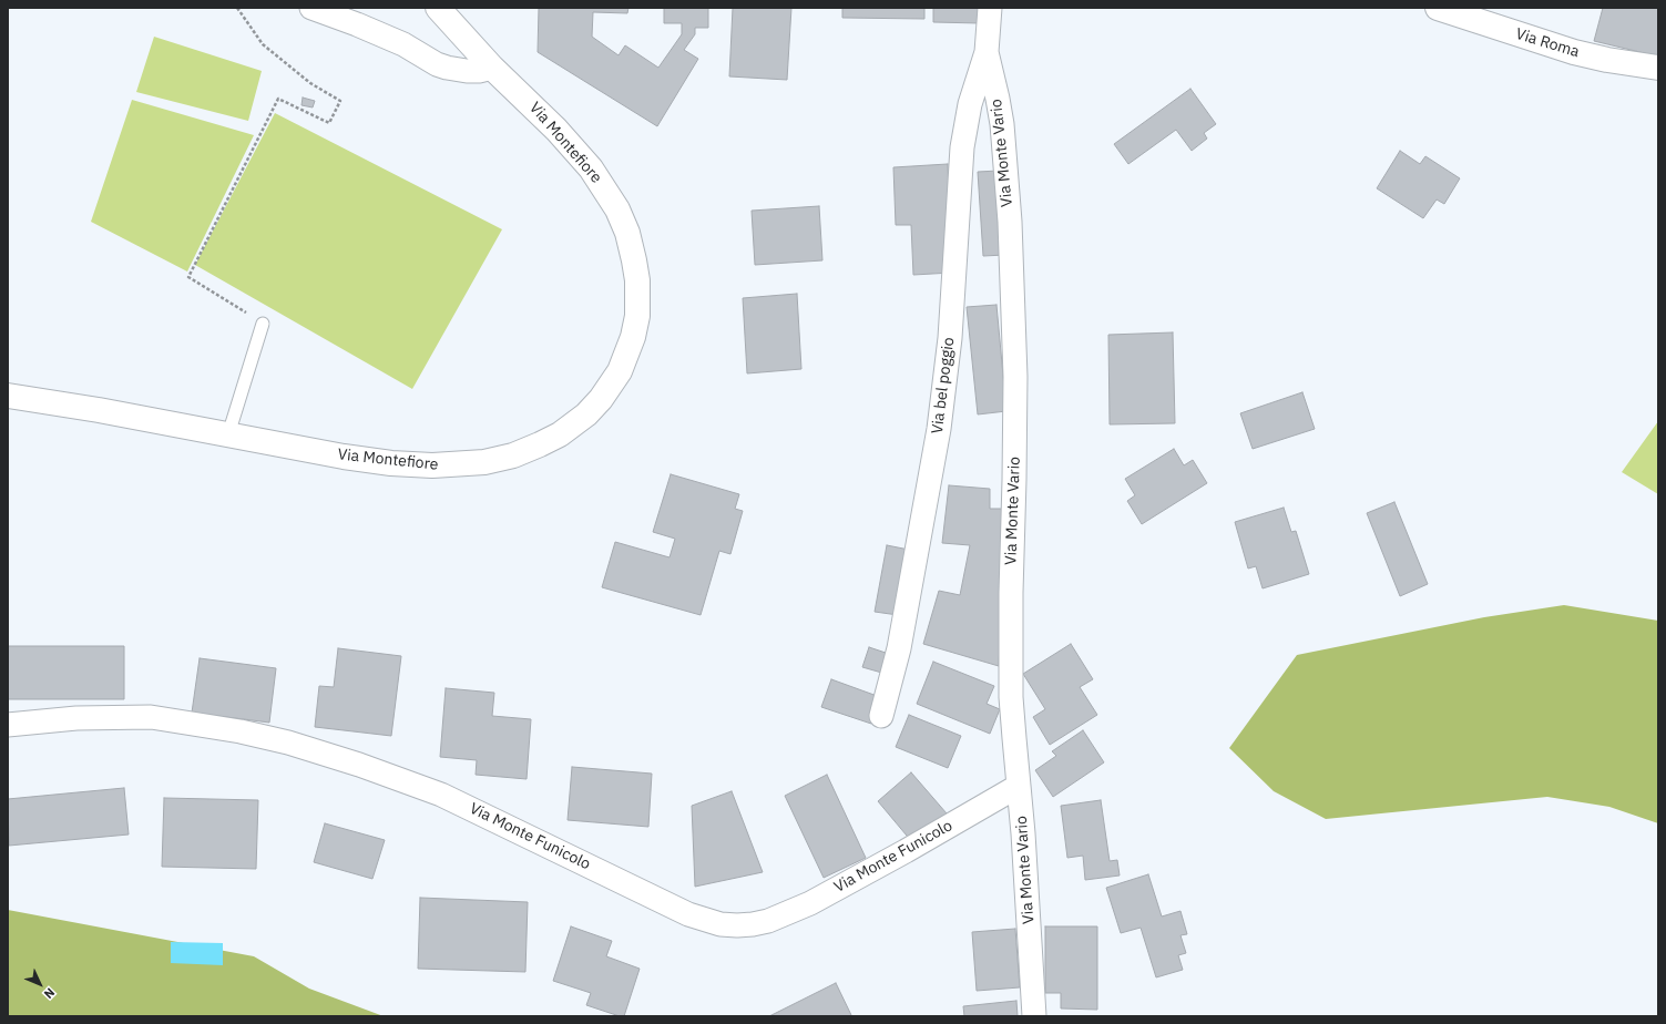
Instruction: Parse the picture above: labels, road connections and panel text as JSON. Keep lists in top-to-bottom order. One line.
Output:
{"streets":{"main road":["Via Roma","Via Montefiore"],"street":["Via Monte Vario","Via bel poggio","Via Monte Funicolo"]},"crossings":[["Via Monte Vario","Via bel poggio"],["Via Monte Vario","Via Monte Funicolo"]],"north":"bottom right"}
